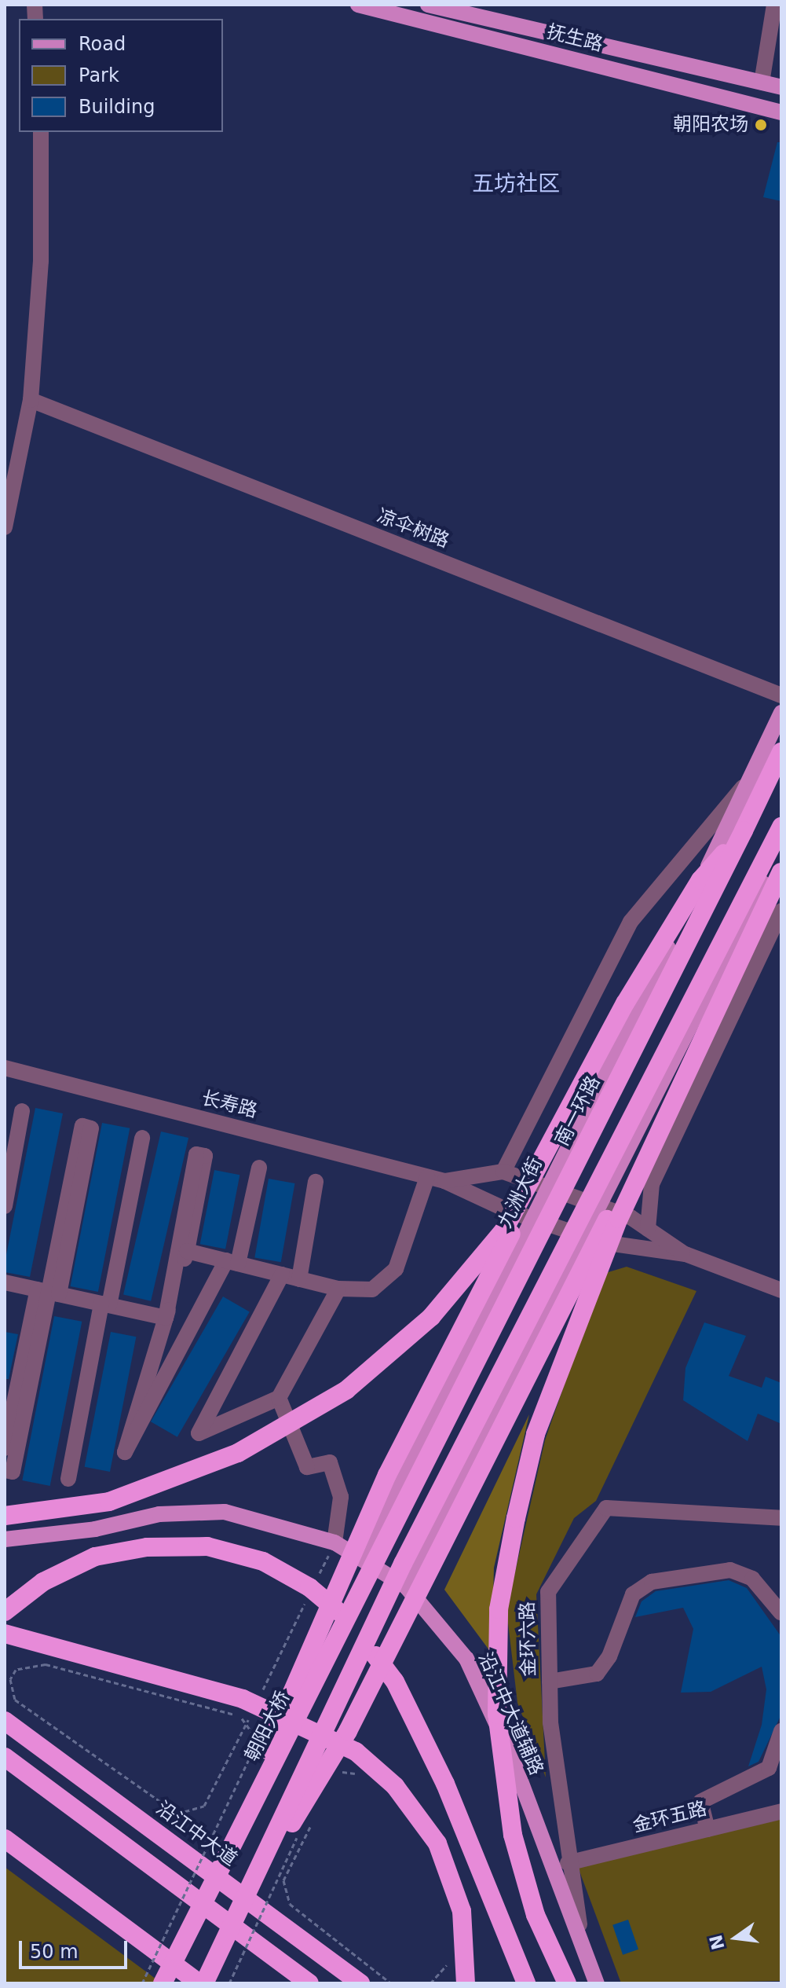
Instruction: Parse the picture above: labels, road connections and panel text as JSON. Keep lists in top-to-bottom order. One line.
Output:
{"streets":{"highway":["南一环路","朝阳大桥","沿江中大道"],"main road":["抚生路","九洲大街","沿江中大道辅路"],"street":["凉伞树路","长寿路","金环六路","金环五路"]},"crossings":[["长寿路","九洲大街"],["南一环路","朝阳大桥"],["九洲大街","沿江中大道辅路"],["金环六路","沿江中大道辅路"],["金环六路","金环五路"]],"districts":["五坊社区"],"places":["朝阳农场"],"legend":["Road","Park","Building"],"scale_bar":"50 m","north":"left"}
